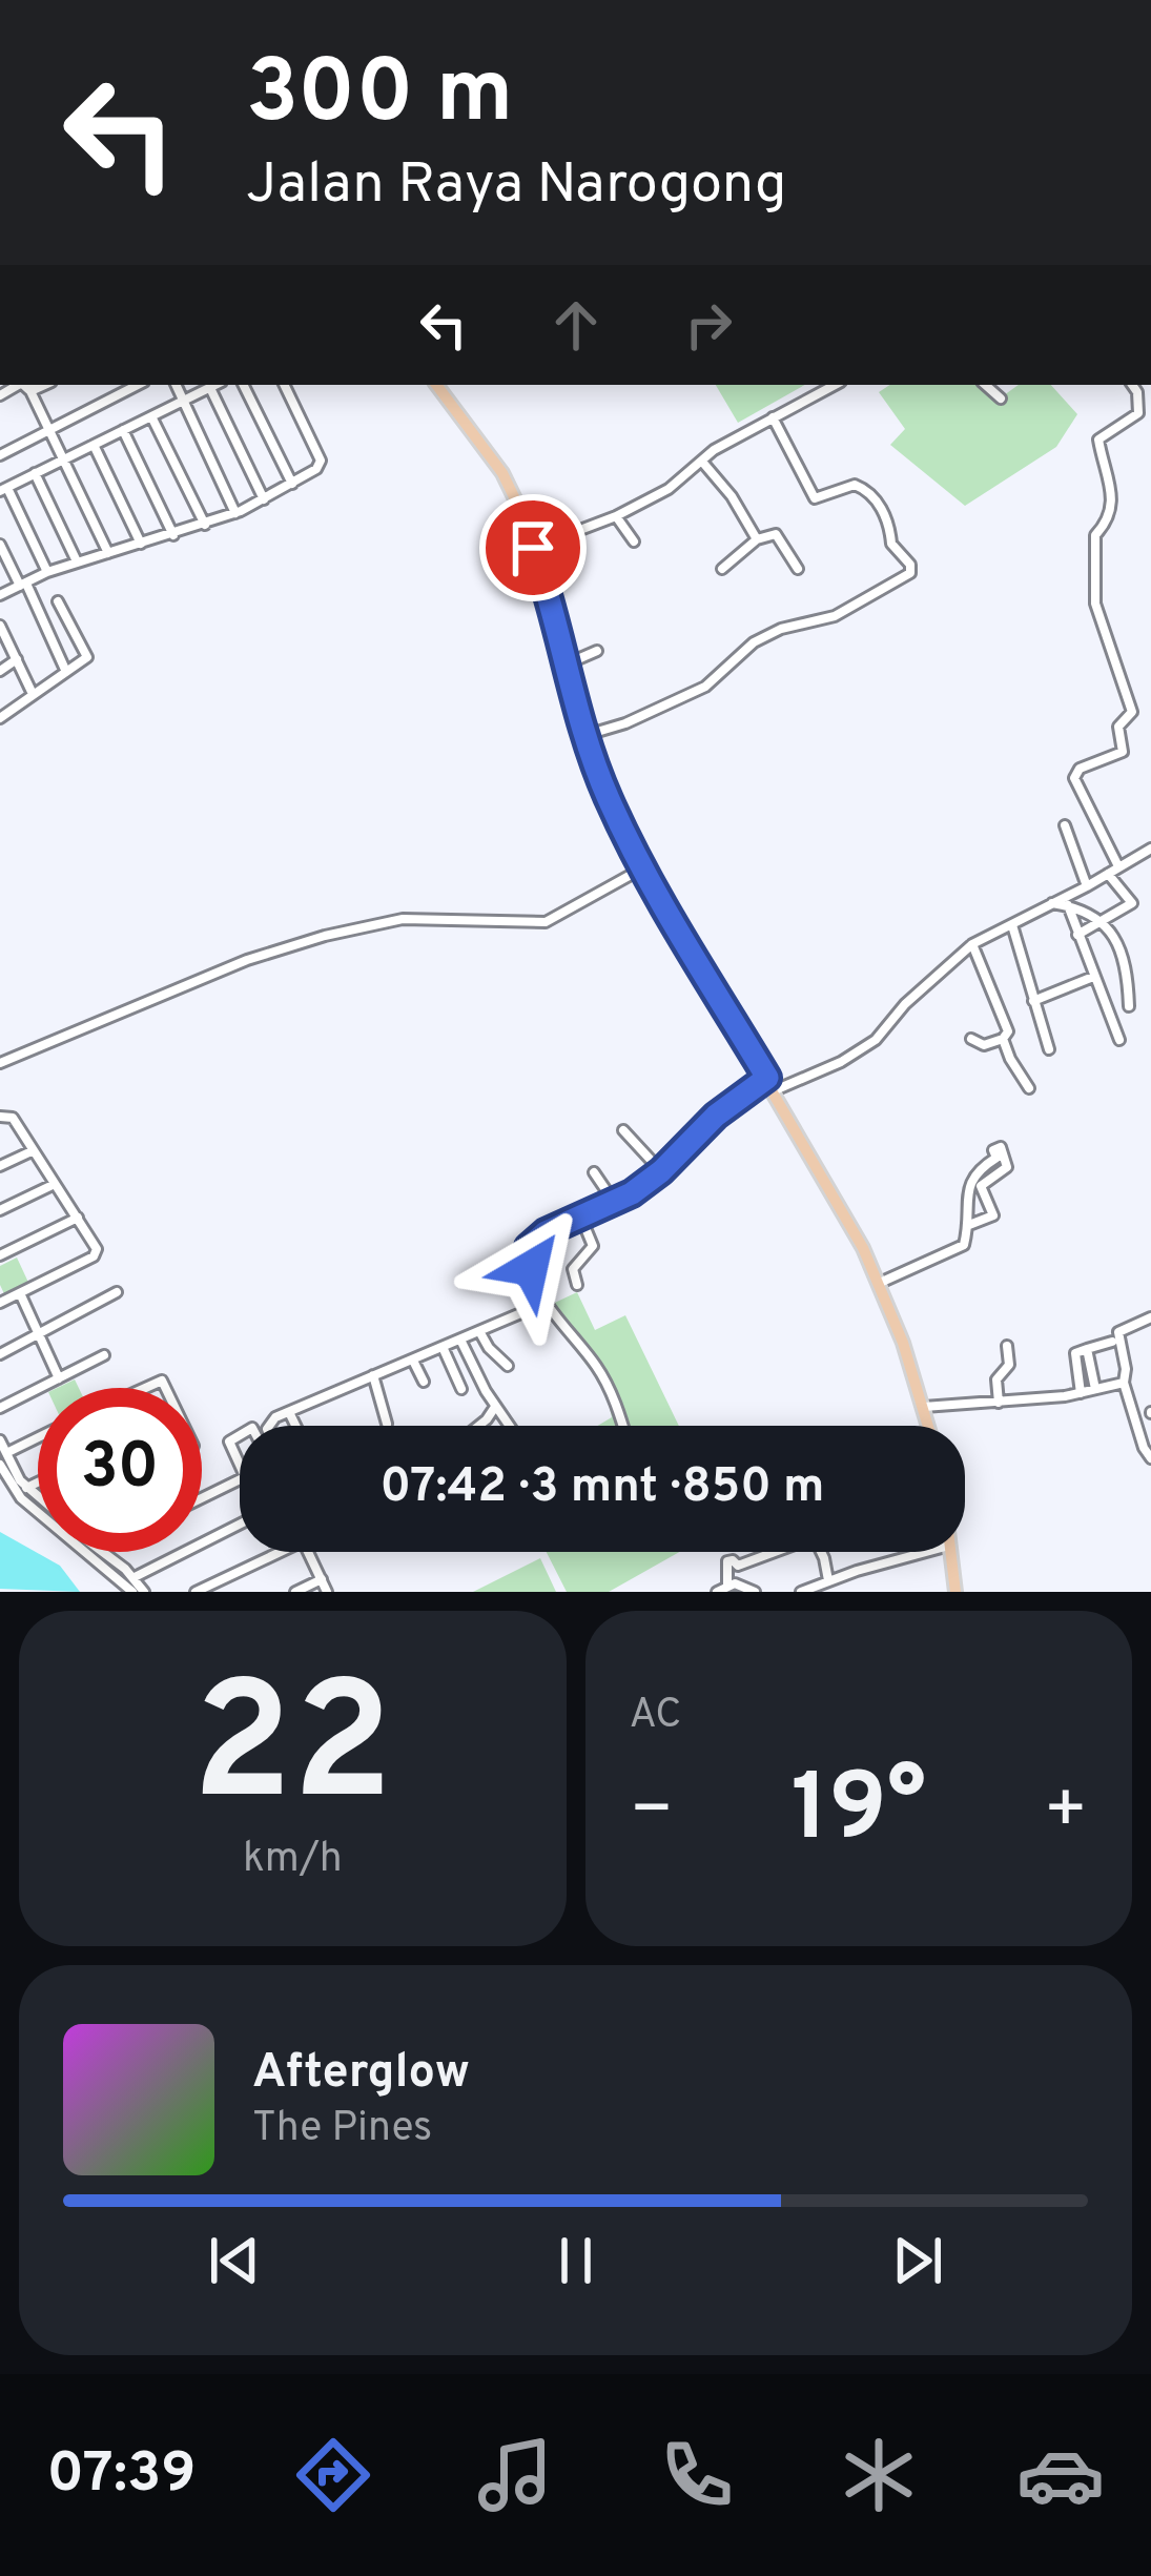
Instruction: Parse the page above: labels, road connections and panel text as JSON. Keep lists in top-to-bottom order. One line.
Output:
{"page":{"turn":["300 m","Jalan Raya Narogong"],"limit":"30","trip":"07:42 · 3 mnt · 850 m","tile":[["22","km/h"],"AC"],"heat":["−","19°","+"],"song":["Afterglow","The Pines"],"tabs":"07:39"}}
